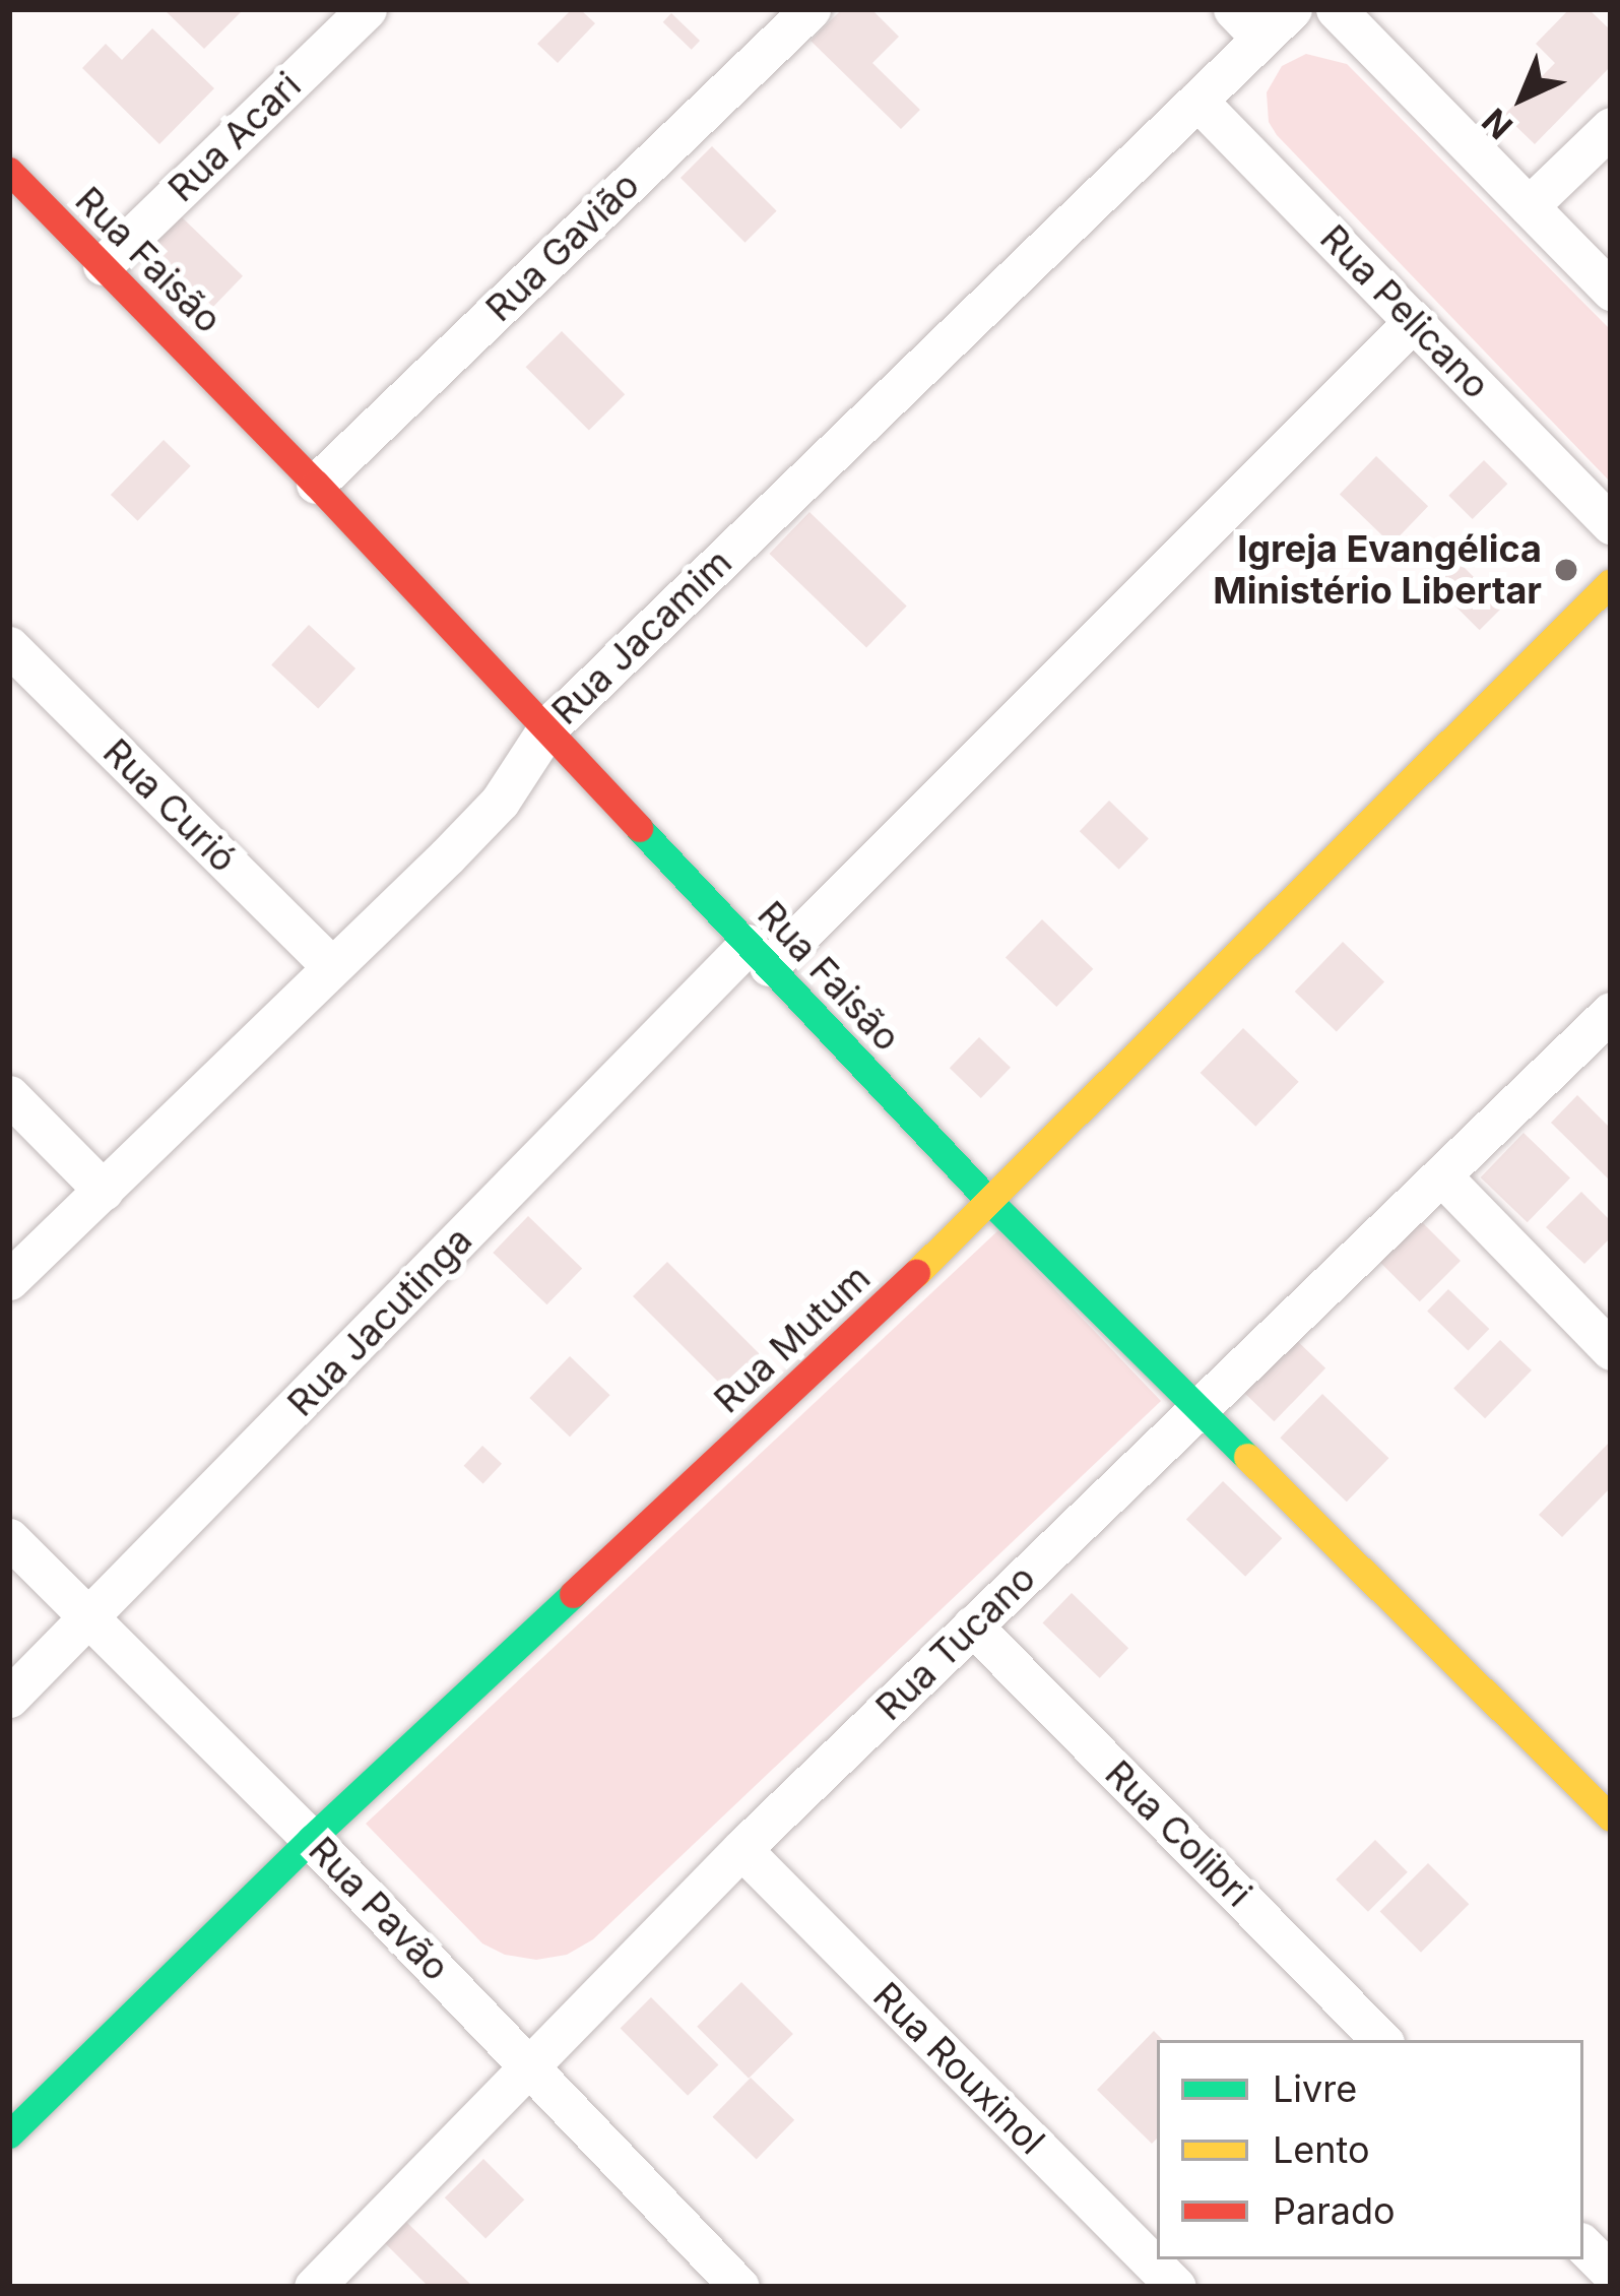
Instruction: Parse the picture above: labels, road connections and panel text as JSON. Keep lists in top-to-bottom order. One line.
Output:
{"streets":{"street":["Rua Acari","Rua Gavião","Rua Faisão","Rua Pelicano","Rua Jacamim","Rua Curió","Rua Jacutinga","Rua Mutum","Rua Tucano","Rua Colibri","Rua Pavão","Rua Rouxinol"]},"crossings":[["Rua Acari","Rua Faisão"],["Rua Gavião","Rua Faisão"],["Rua Faisão","Rua Jacamim"],["Rua Faisão","Rua Jacutinga"],["Rua Faisão","Rua Mutum"],["Rua Faisão","Rua Tucano"],["Rua Pelicano","Rua Jacamim"],["Rua Pelicano","Rua Jacutinga"],["Rua Jacamim","Rua Curió"],["Rua Jacutinga","Rua Pavão"],["Rua Mutum","Rua Pavão"],["Rua Tucano","Rua Colibri"],["Rua Tucano","Rua Pavão"],["Rua Tucano","Rua Rouxinol"]],"places":["Igreja Evangélica Ministério Libertar"],"legend":["Livre","Lento","Parado"],"north":"bottom left"}
